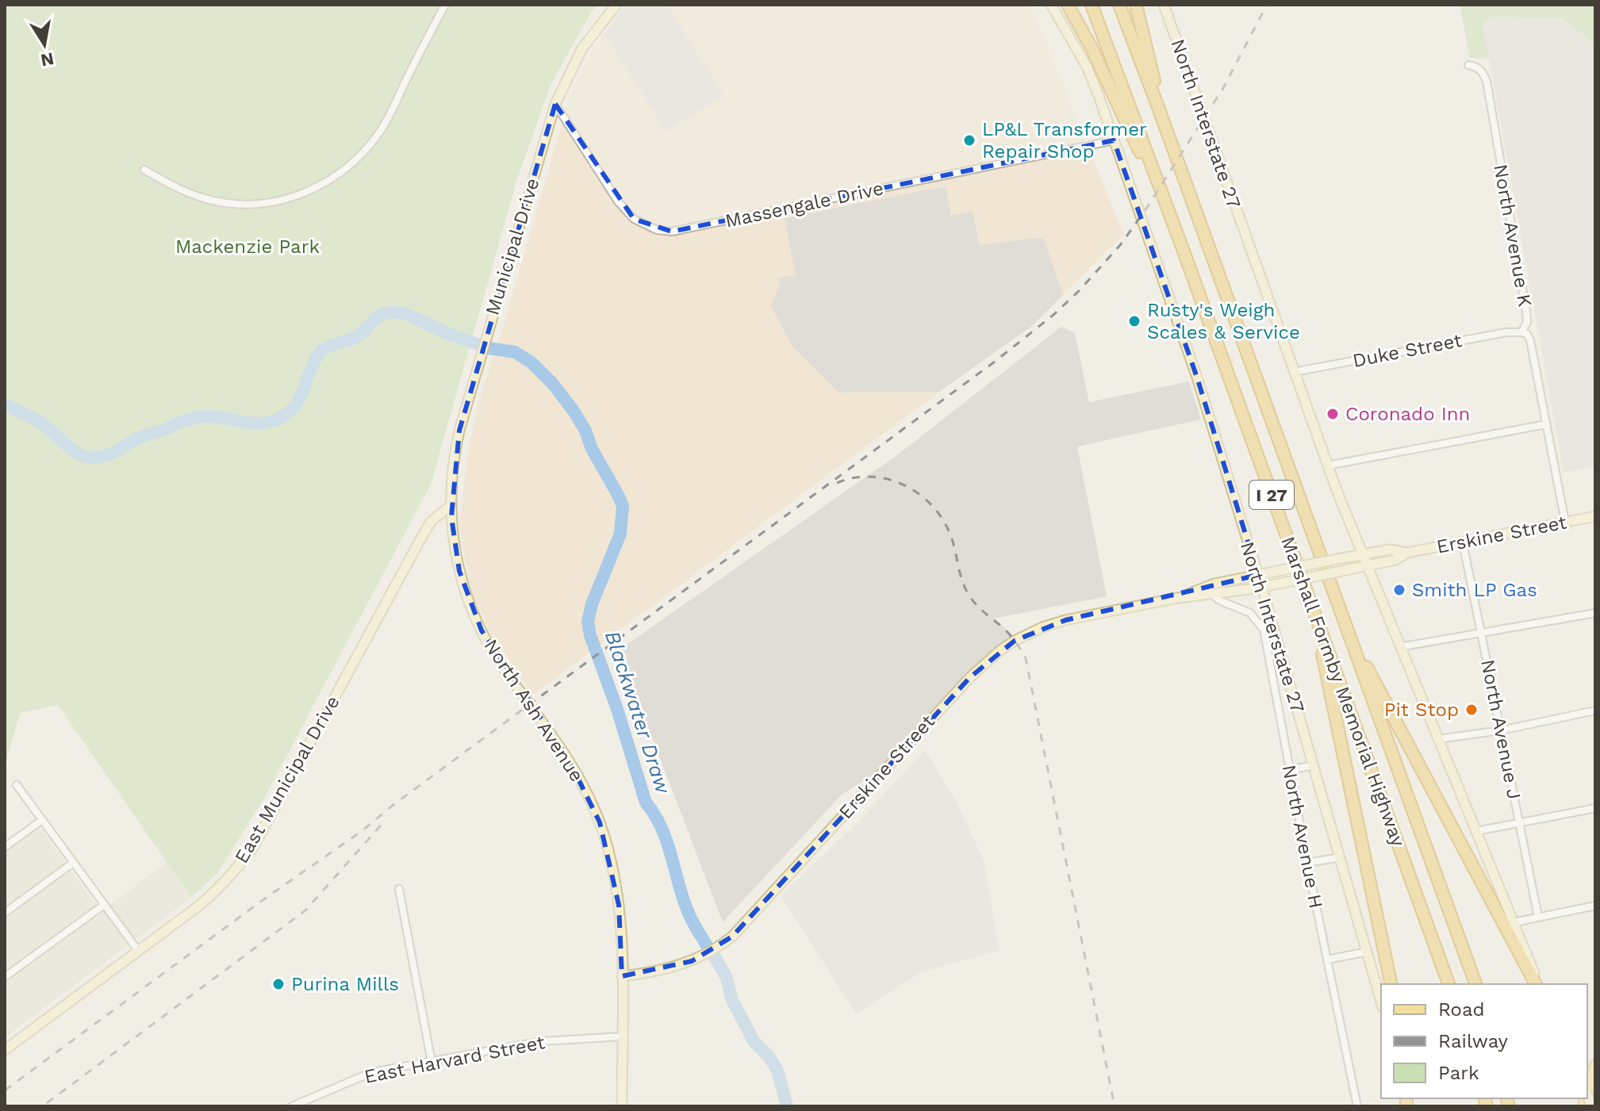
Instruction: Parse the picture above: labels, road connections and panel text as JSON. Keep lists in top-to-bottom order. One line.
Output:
{"streets":{"highway":["I 27","Marshall Formby Memorial Highway"],"street":["North Interstate 27","Massengale Drive","North Avenue K","Municipal Drive","Duke Street","Erskine Street","North Ash Avenue","North Avenue J","East Municipal Drive","North Avenue H","East Harvard Street"]},"crossings":[["North Interstate 27","Massengale Drive"],["North Interstate 27","Duke Street"],["North Interstate 27","Erskine Street"],["Massengale Drive","Municipal Drive"],["North Avenue K","Duke Street"],["North Avenue K","Erskine Street"],["Municipal Drive","North Ash Avenue"],["Municipal Drive","East Municipal Drive"],["Erskine Street","North Ash Avenue"],["Erskine Street","North Avenue J"],["Erskine Street","North Avenue H"],["North Ash Avenue","East Municipal Drive"],["North Ash Avenue","East Harvard Street"]],"water":["Blackwater Draw"],"parks":["Mackenzie Park"],"places":["LP&L Transformer Repair Shop","Rusty's Weigh Scales & Service","Coronado Inn","Smith LP Gas","Pit Stop","Purina Mills"],"legend":["Road","Railway","Park"],"north":"bottom"}
